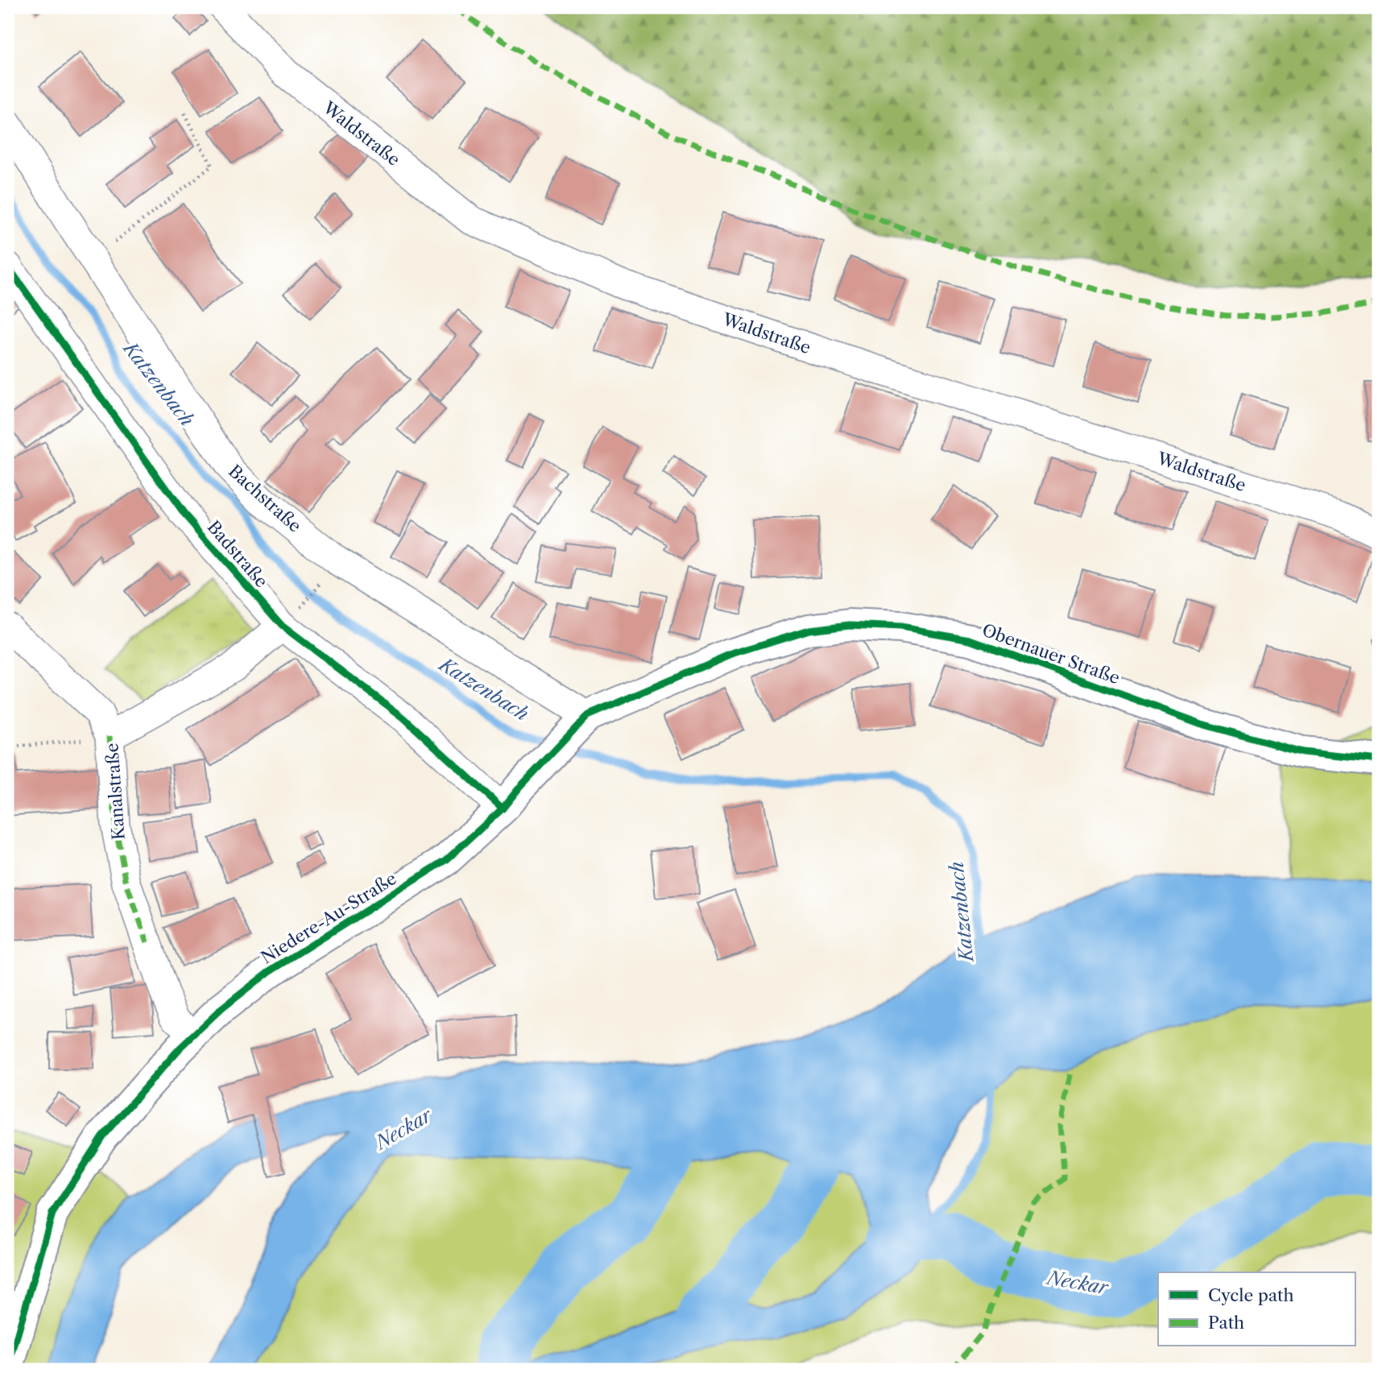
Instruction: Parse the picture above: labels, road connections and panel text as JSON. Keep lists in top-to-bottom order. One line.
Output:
{"streets":{"main road":["Obernauer Straße","Niedere-Au-Straße"],"street":["Waldstraße","Bachstraße","Badstraße","Kanalstraße"]},"crossings":[["Bachstraße","Obernauer Straße"],["Bachstraße","Niedere-Au-Straße"],["Badstraße","Kanalstraße"],["Badstraße","Niedere-Au-Straße"],["Obernauer Straße","Niedere-Au-Straße"],["Kanalstraße","Niedere-Au-Straße"]],"water":["Katzenbach","Neckar"],"legend":["Cycle path","Path"]}
